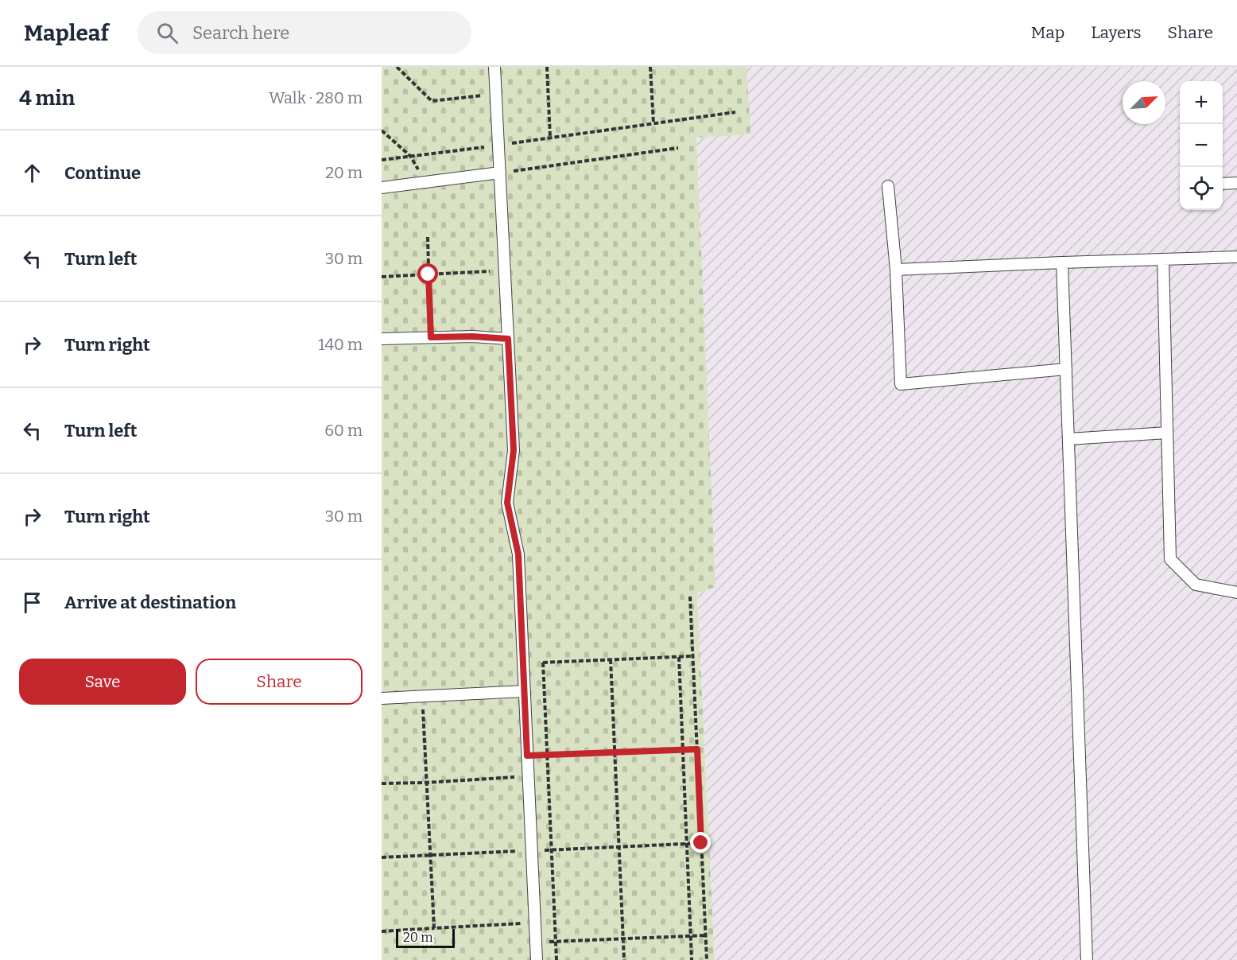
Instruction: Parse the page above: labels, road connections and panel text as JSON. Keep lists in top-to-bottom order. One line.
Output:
{"scale_bar":"20 m","north":"top right","page":{"header":"Mapleaf","search":"Search here","nav":["Map","Layers","Share"],"heading":["4 min","Walk · 280 m"],"map_buttons":["+","−"],"list":[["Continue","20 m"],["Turn left","30 m"],["Turn right","140 m"],["Turn left","60 m"],["Turn right","30 m"],"Arrive at destination"],"buttons":["Save","Share"],"scale":"20 m"}}
